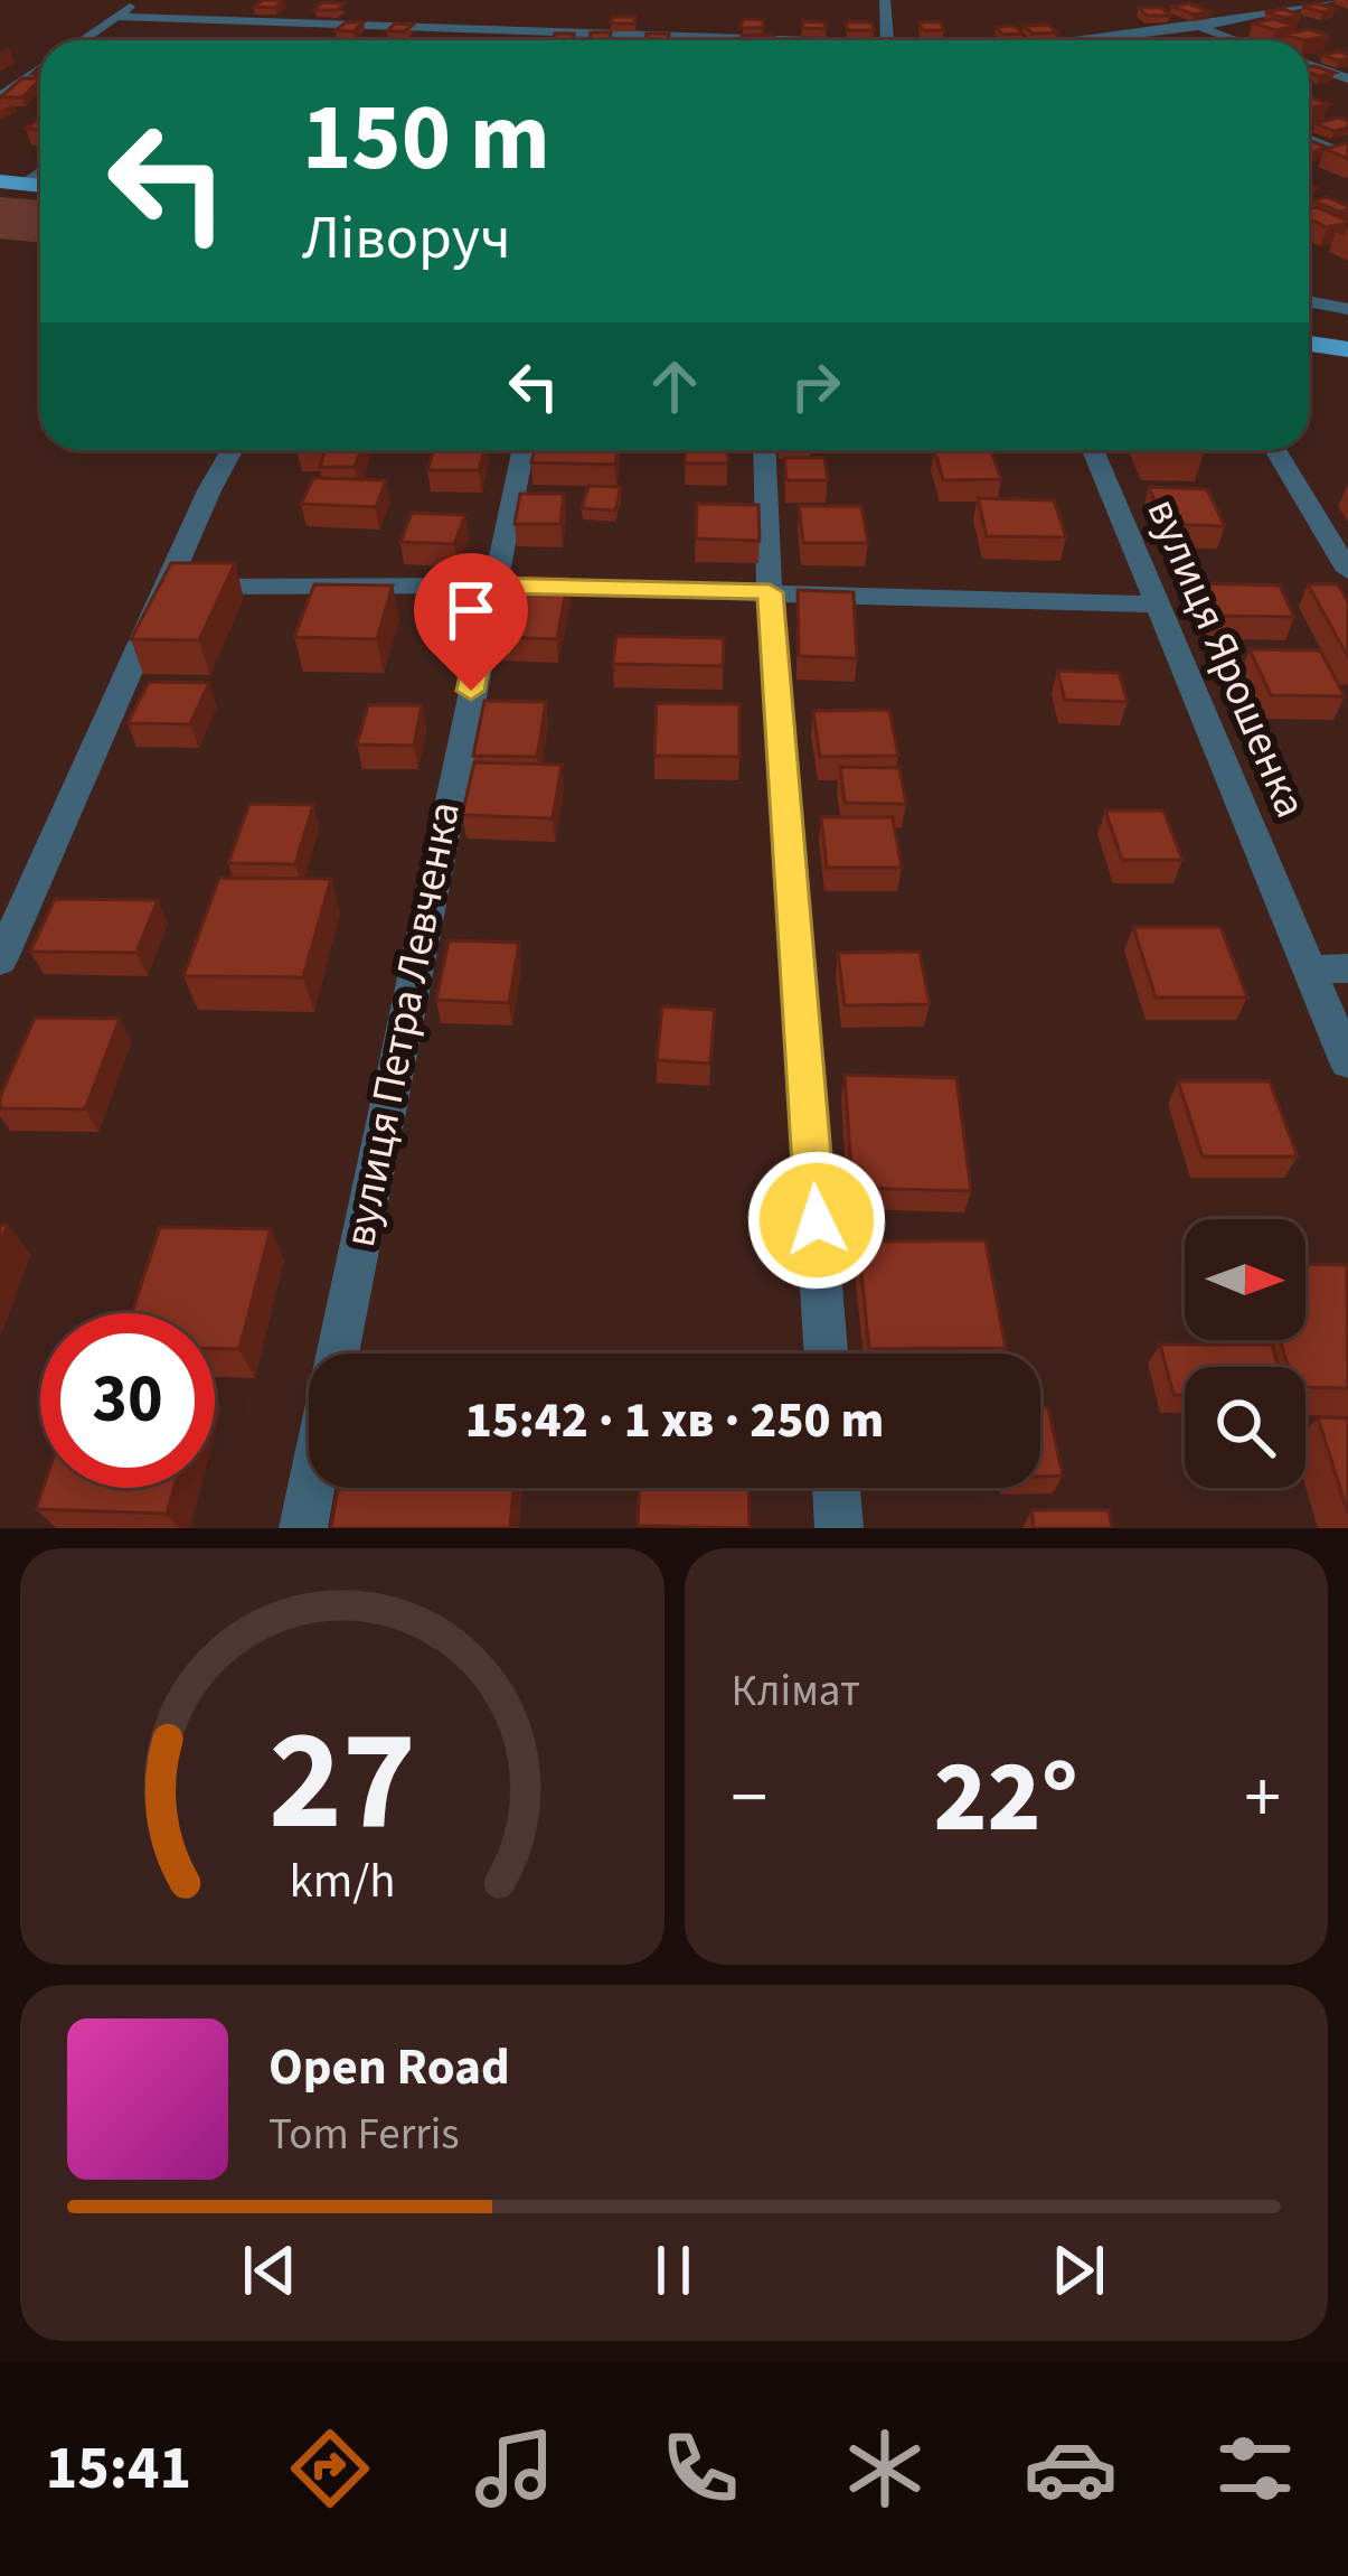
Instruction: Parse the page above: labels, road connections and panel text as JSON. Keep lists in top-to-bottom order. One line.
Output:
{"streets":{"street":["вулиця Ярошенка","вулиця Петра Левченка"]},"north":"right","page":{"turn":["150 m","Ліворуч"],"limit":"30","trip":"15:42 · 1 хв · 250 m","tile":"Клімат","heat":["−","22°","+"],"song":["Open Road","Tom Ferris"],"tabs":"15:41","gauge":["27","km/h"]}}
